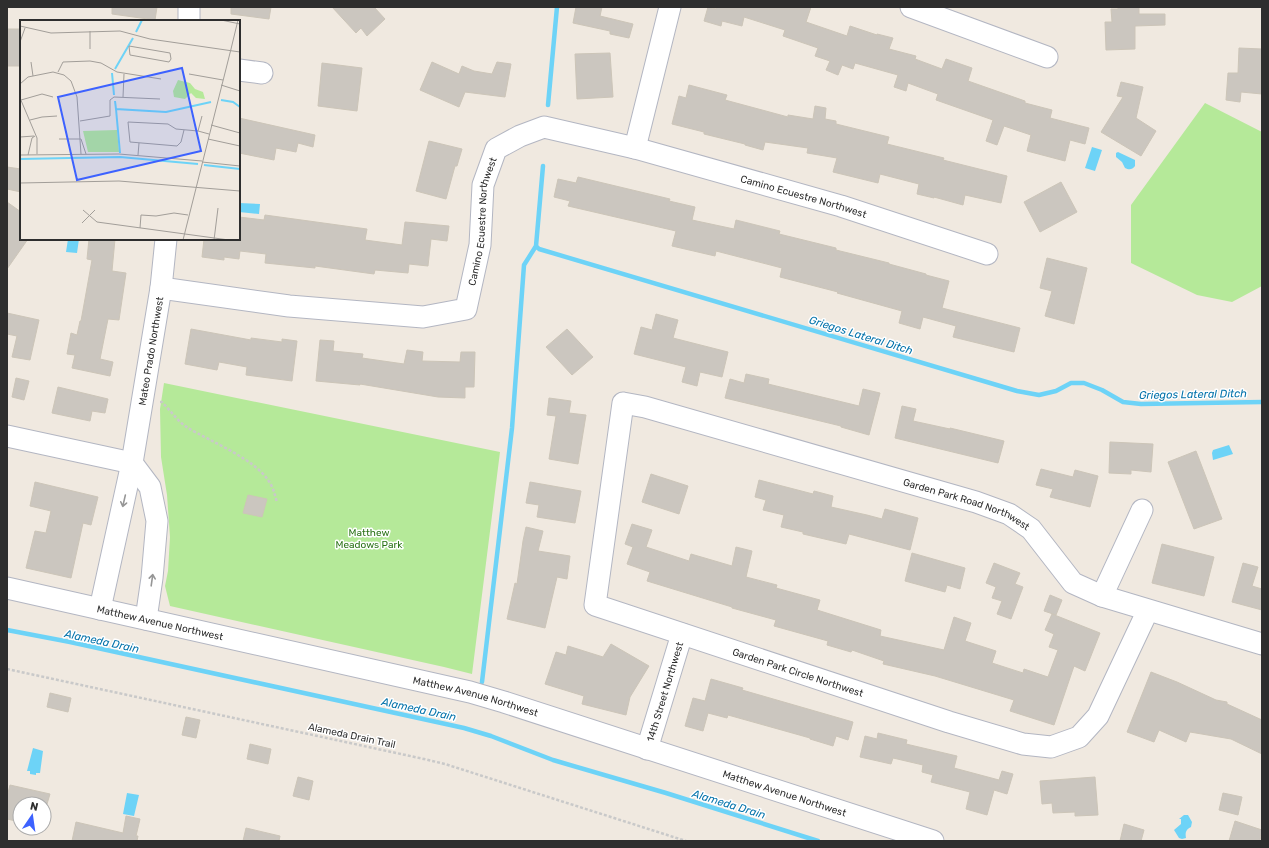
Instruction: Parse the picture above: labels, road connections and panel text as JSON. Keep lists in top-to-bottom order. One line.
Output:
{"streets":{"street":["Camino Ecuestre Northwest","Mateo Prado Northwest","Garden Park Road Northwest","Matthew Avenue Northwest","Garden Park Circle Northwest","14th Street Northwest"],"path":["Alameda Drain Trail"]},"crossings":[["Camino Ecuestre Northwest","Mateo Prado Northwest"],["Mateo Prado Northwest","Matthew Avenue Northwest"],["Garden Park Road Northwest","Garden Park Circle Northwest"],["Matthew Avenue Northwest","14th Street Northwest"],["Garden Park Circle Northwest","14th Street Northwest"]],"water":["Griegos Lateral Ditch","Alameda Drain"],"parks":["Matthew Meadows Park"],"north":"top"}
